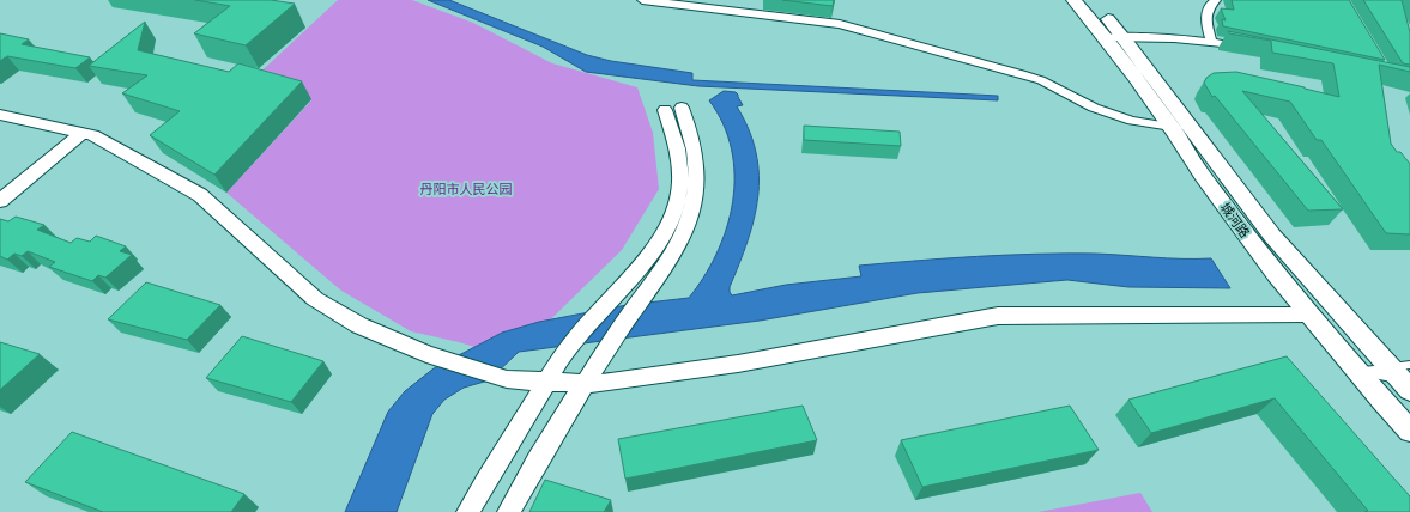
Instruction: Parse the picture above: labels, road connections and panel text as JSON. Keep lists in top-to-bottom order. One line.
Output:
{"streets":{"main road":["城河路"]},"parks":["丹阳市人民公园"]}
